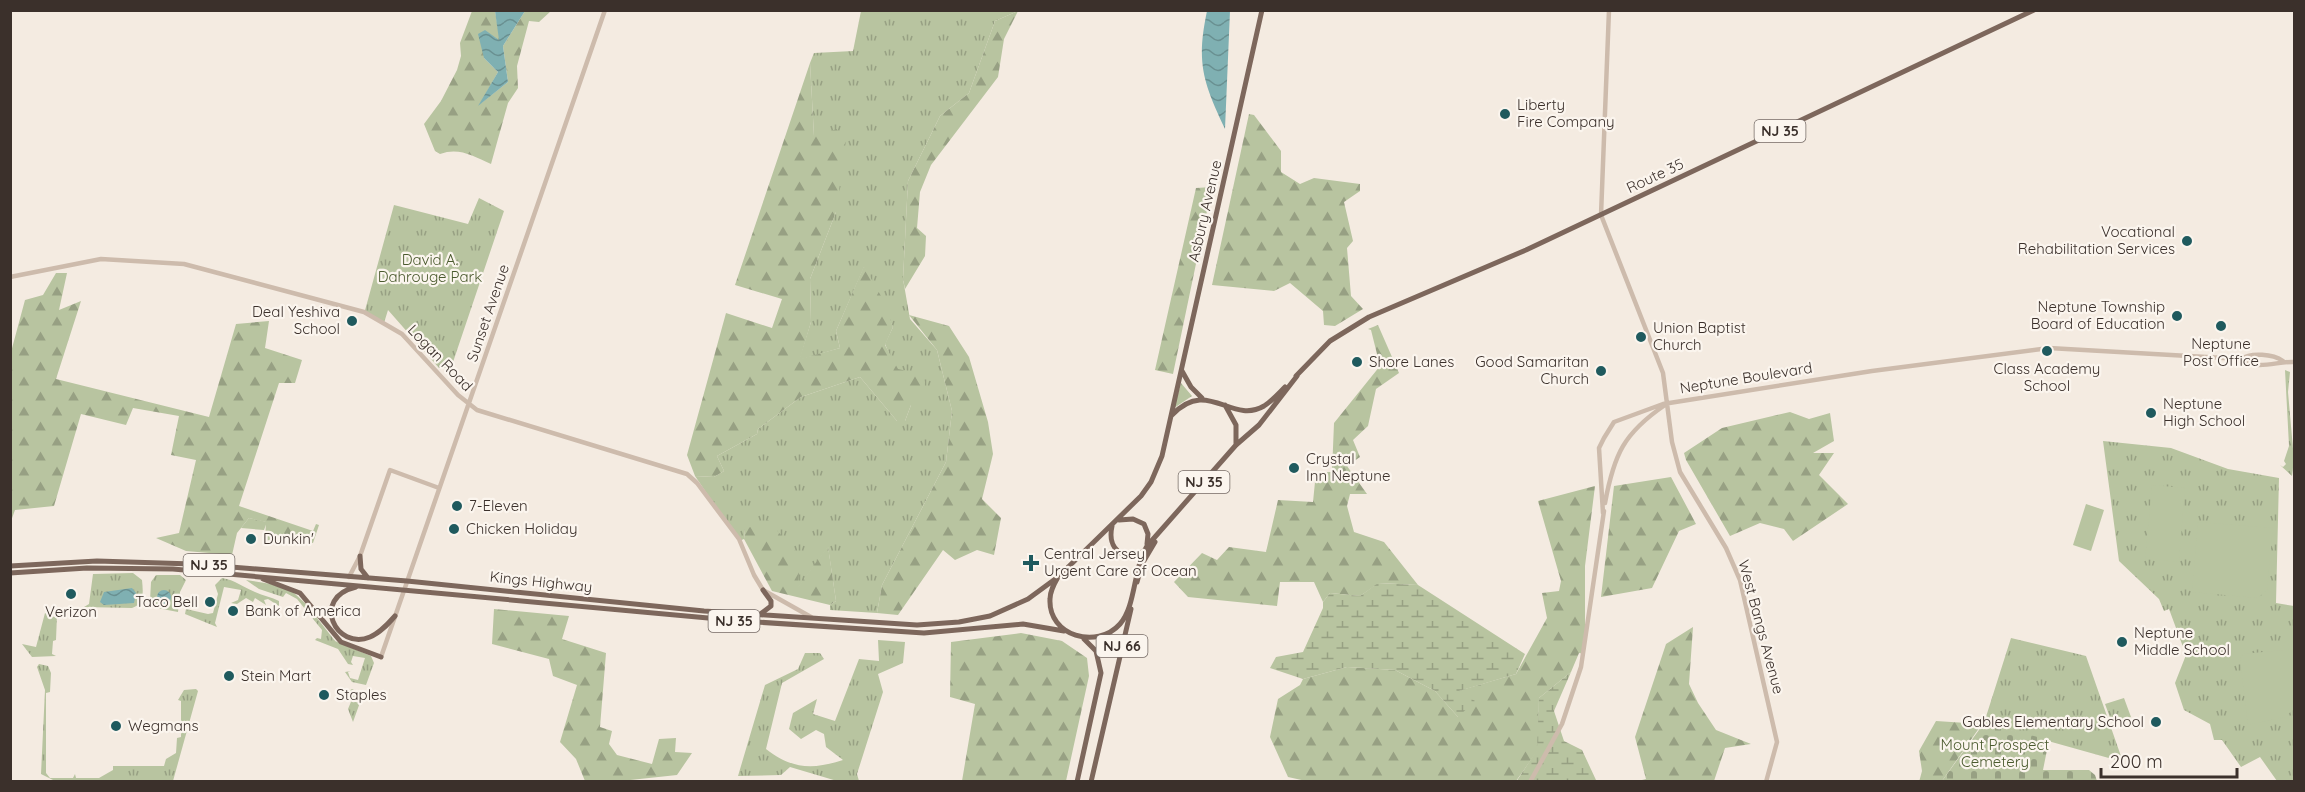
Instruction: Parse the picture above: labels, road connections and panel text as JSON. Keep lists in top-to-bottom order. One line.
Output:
{"streets":{"main road":["NJ 35","Route 35","Asbury Avenue","Kings Highway","NJ 66"],"street":["Sunset Avenue","Logan Road","Neptune Boulevard","West Bangs Avenue"]},"crossings":[["NJ 35","Route 35"],["NJ 35","Asbury Avenue"],["NJ 35","Kings Highway"],["NJ 35","NJ 66"],["Route 35","West Bangs Avenue"],["Sunset Avenue","Logan Road"],["Sunset Avenue","Kings Highway"],["Neptune Boulevard","West Bangs Avenue"]],"parks":["David A. Dahrouge Park","Mount Prospect Cemetery"],"places":{"other":["Liberty Fire Company","Vocational Rehabilitation Services","Neptune Township Board of Education","Deal Yeshiva School","Neptune Post Office","Union Baptist Church","Class Academy School","Shore Lanes","Good Samaritan Church","Neptune High School","Crystal Inn Neptune","7-Eleven","Chicken Holiday","Dunkin'","Verizon","Taco Bell","Bank of America","Neptune Middle School","Stein Mart","Staples","Gables Elementary School","Wegmans"],"health":["Central Jersey Urgent Care of Ocean"]},"scale_bar":"200 m"}
